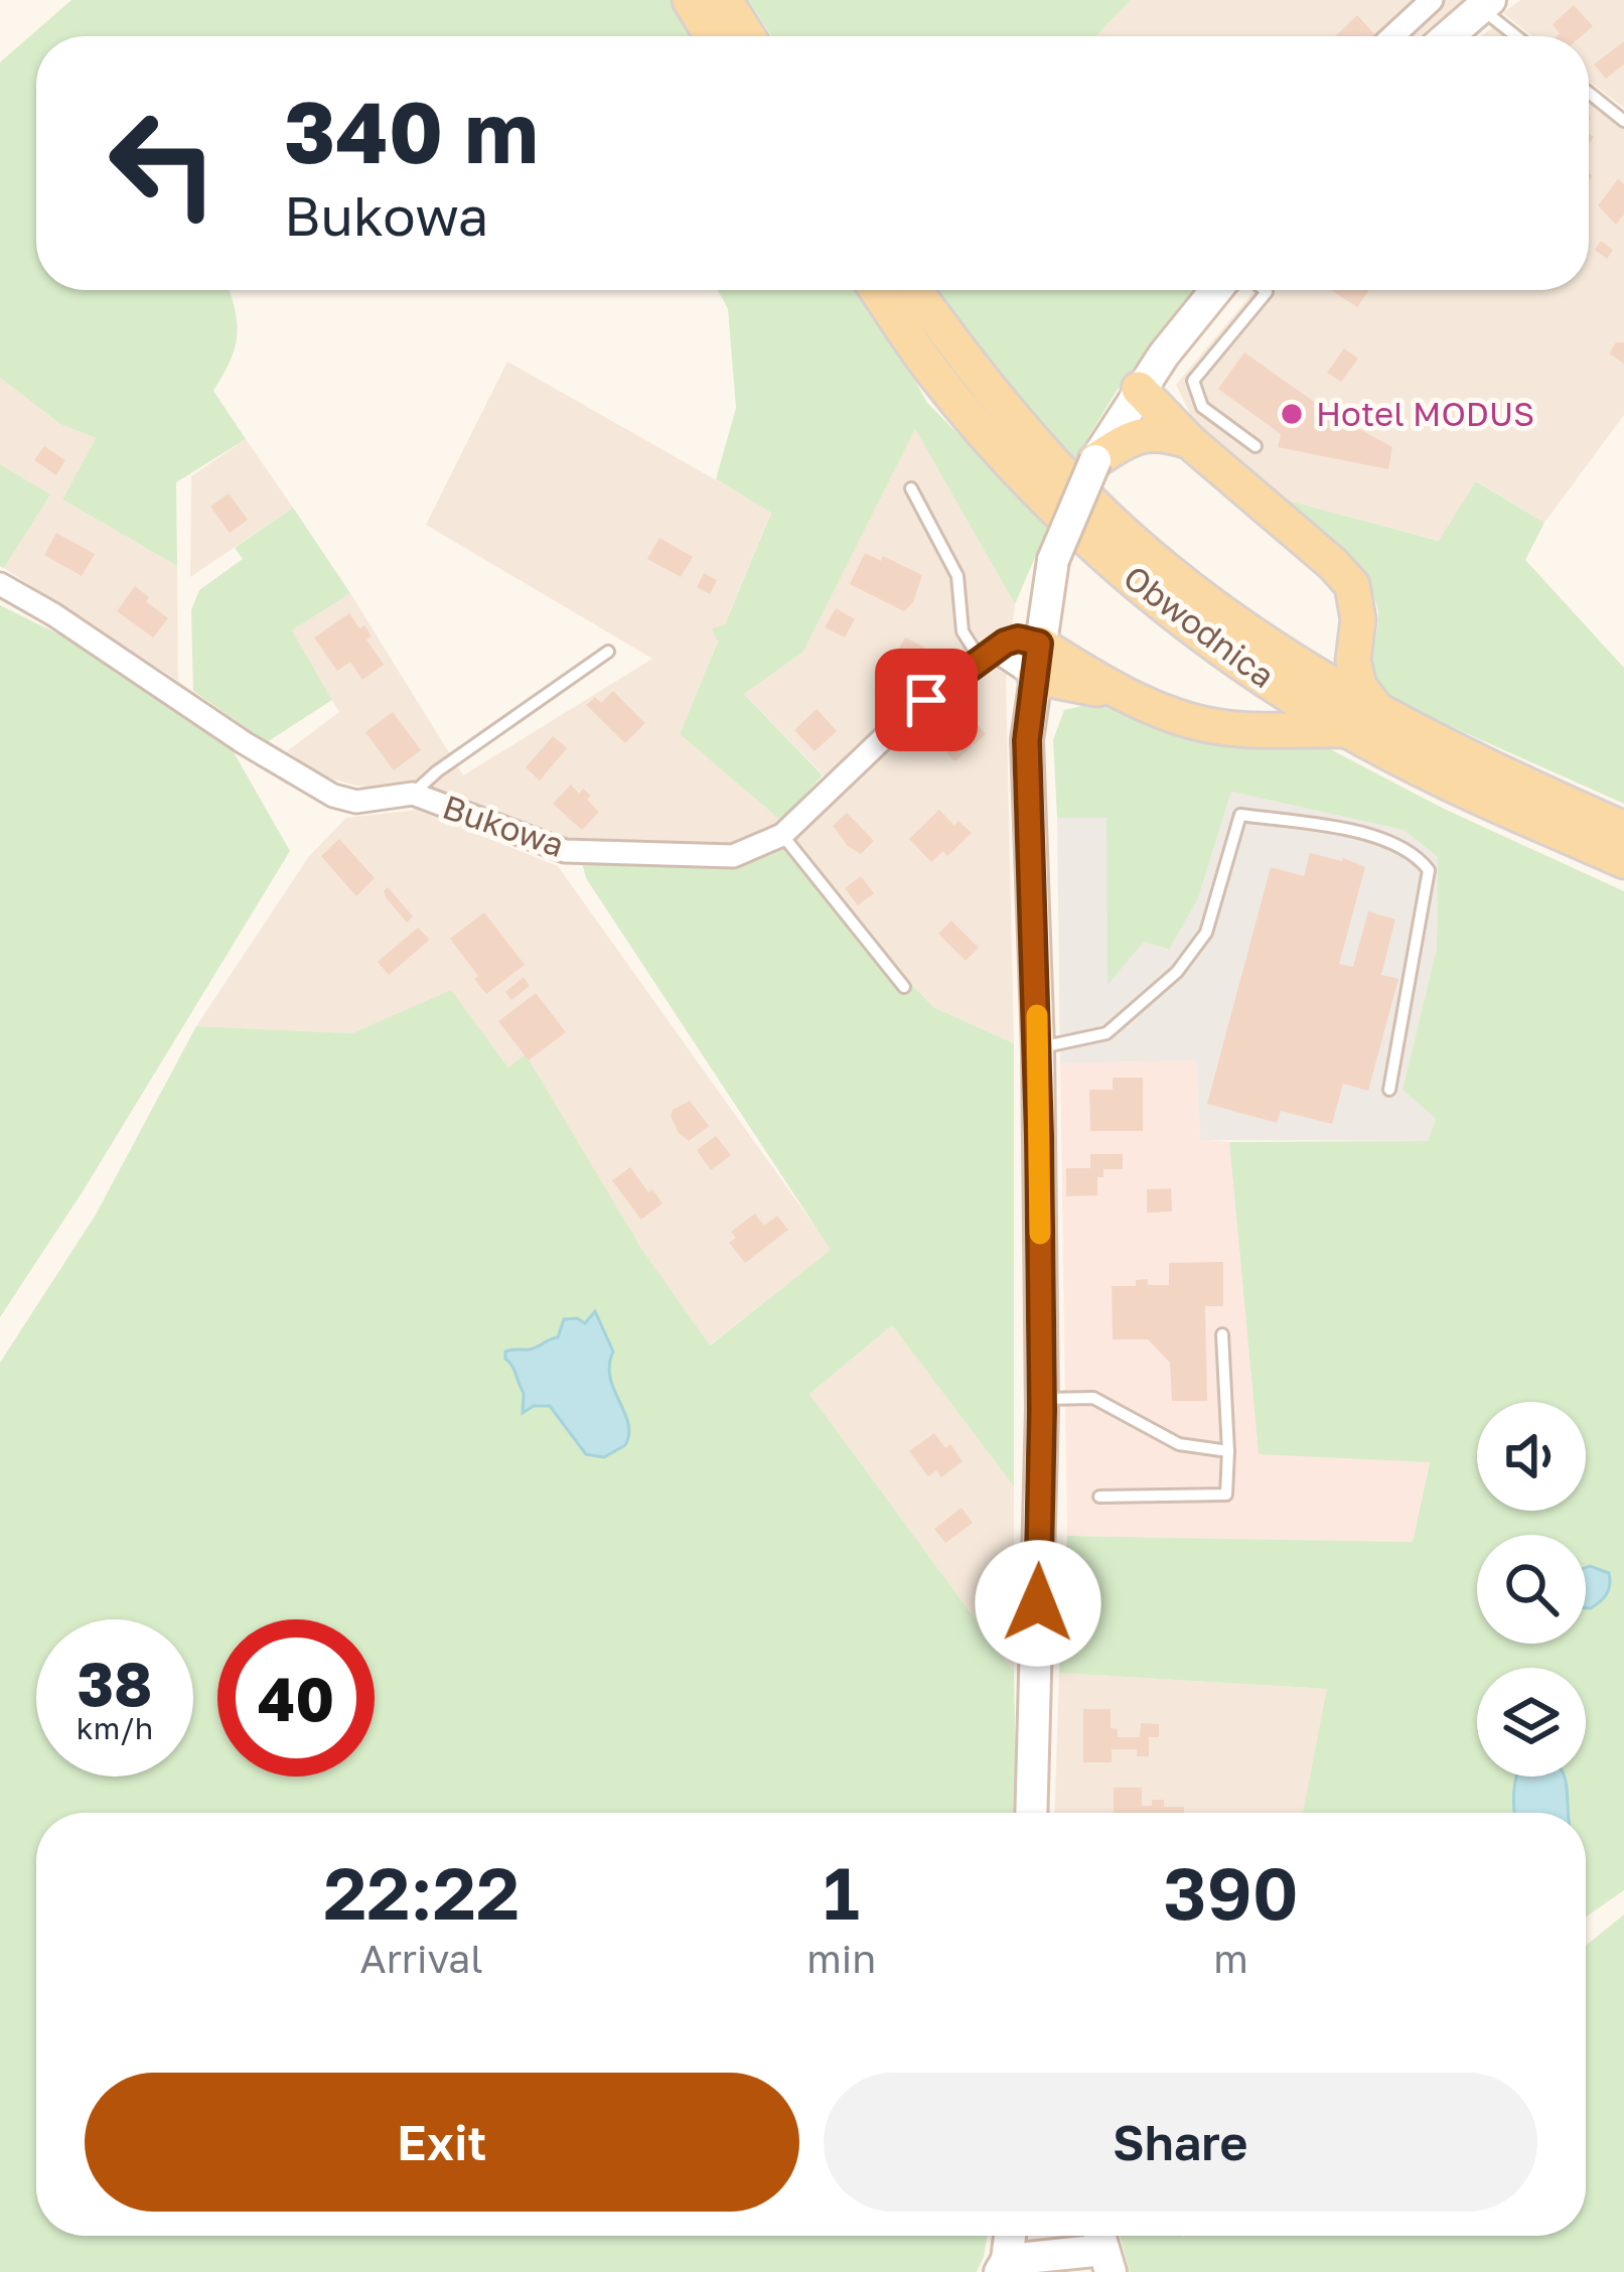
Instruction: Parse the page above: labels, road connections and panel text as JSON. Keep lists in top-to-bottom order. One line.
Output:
{"streets":{"main road":["Obwodnica"],"street":["Bukowa"]},"places":["Hotel MODUS"],"page":{"turn":["340 m","Bukowa"],"speed":"38 km/h","limit":"40","eta":["22:22","Arrival","1","min","390","m"],"buttons":["Exit","Share"]}}
